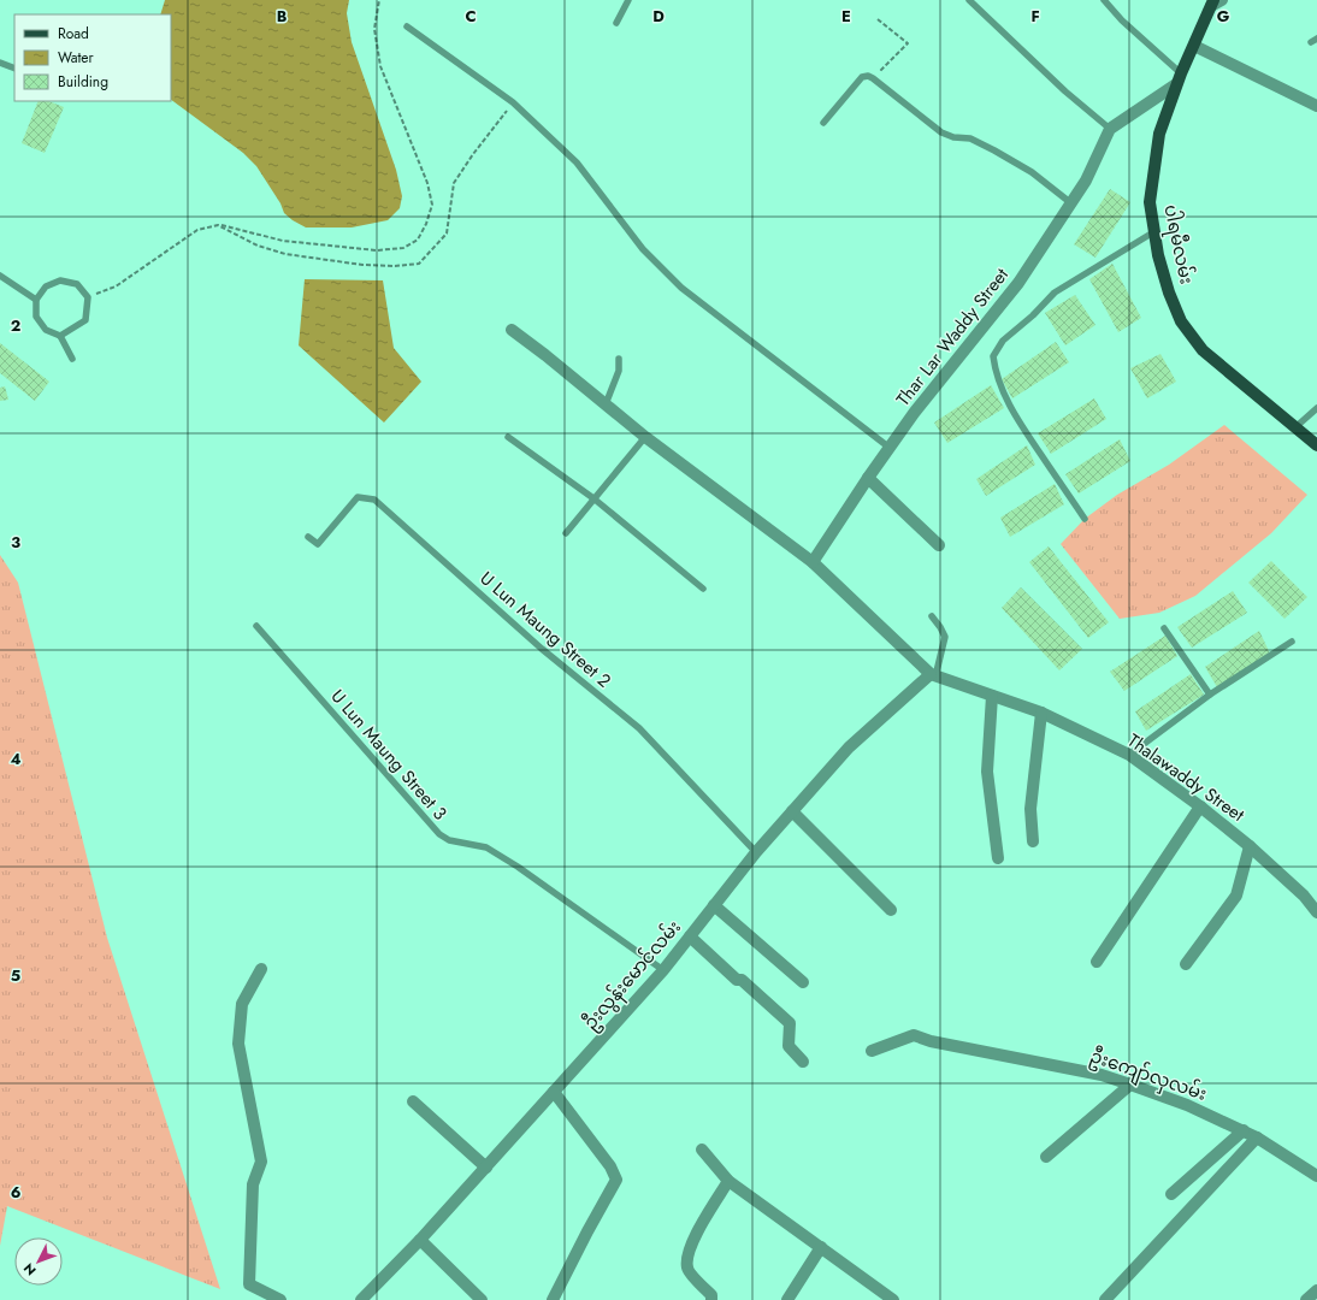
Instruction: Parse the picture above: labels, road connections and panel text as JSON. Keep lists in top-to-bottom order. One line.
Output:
{"streets":{"main road":["ပါရမီလမ်း"],"street":["Thar Lar Waddy Street","Thalawaddy Street","ဦးလွန်းမောင်လမ်း","ဦးကျော်လှလမ်း"],"lane":["U Lun Maung Street 2","U Lun Maung Street 3"]},"crossings":[["U Lun Maung Street 2","ဦးလွန်းမောင်လမ်း"],["U Lun Maung Street 3","ဦးလွန်းမောင်လမ်း"],["Thalawaddy Street","ဦးလွန်းမောင်လမ်း"]],"legend":["Road","Water","Building"],"north":"bottom left","grid":{"columns":["B","C","D","E","F","G"],"rows":["2","3","4","5","6"]}}
